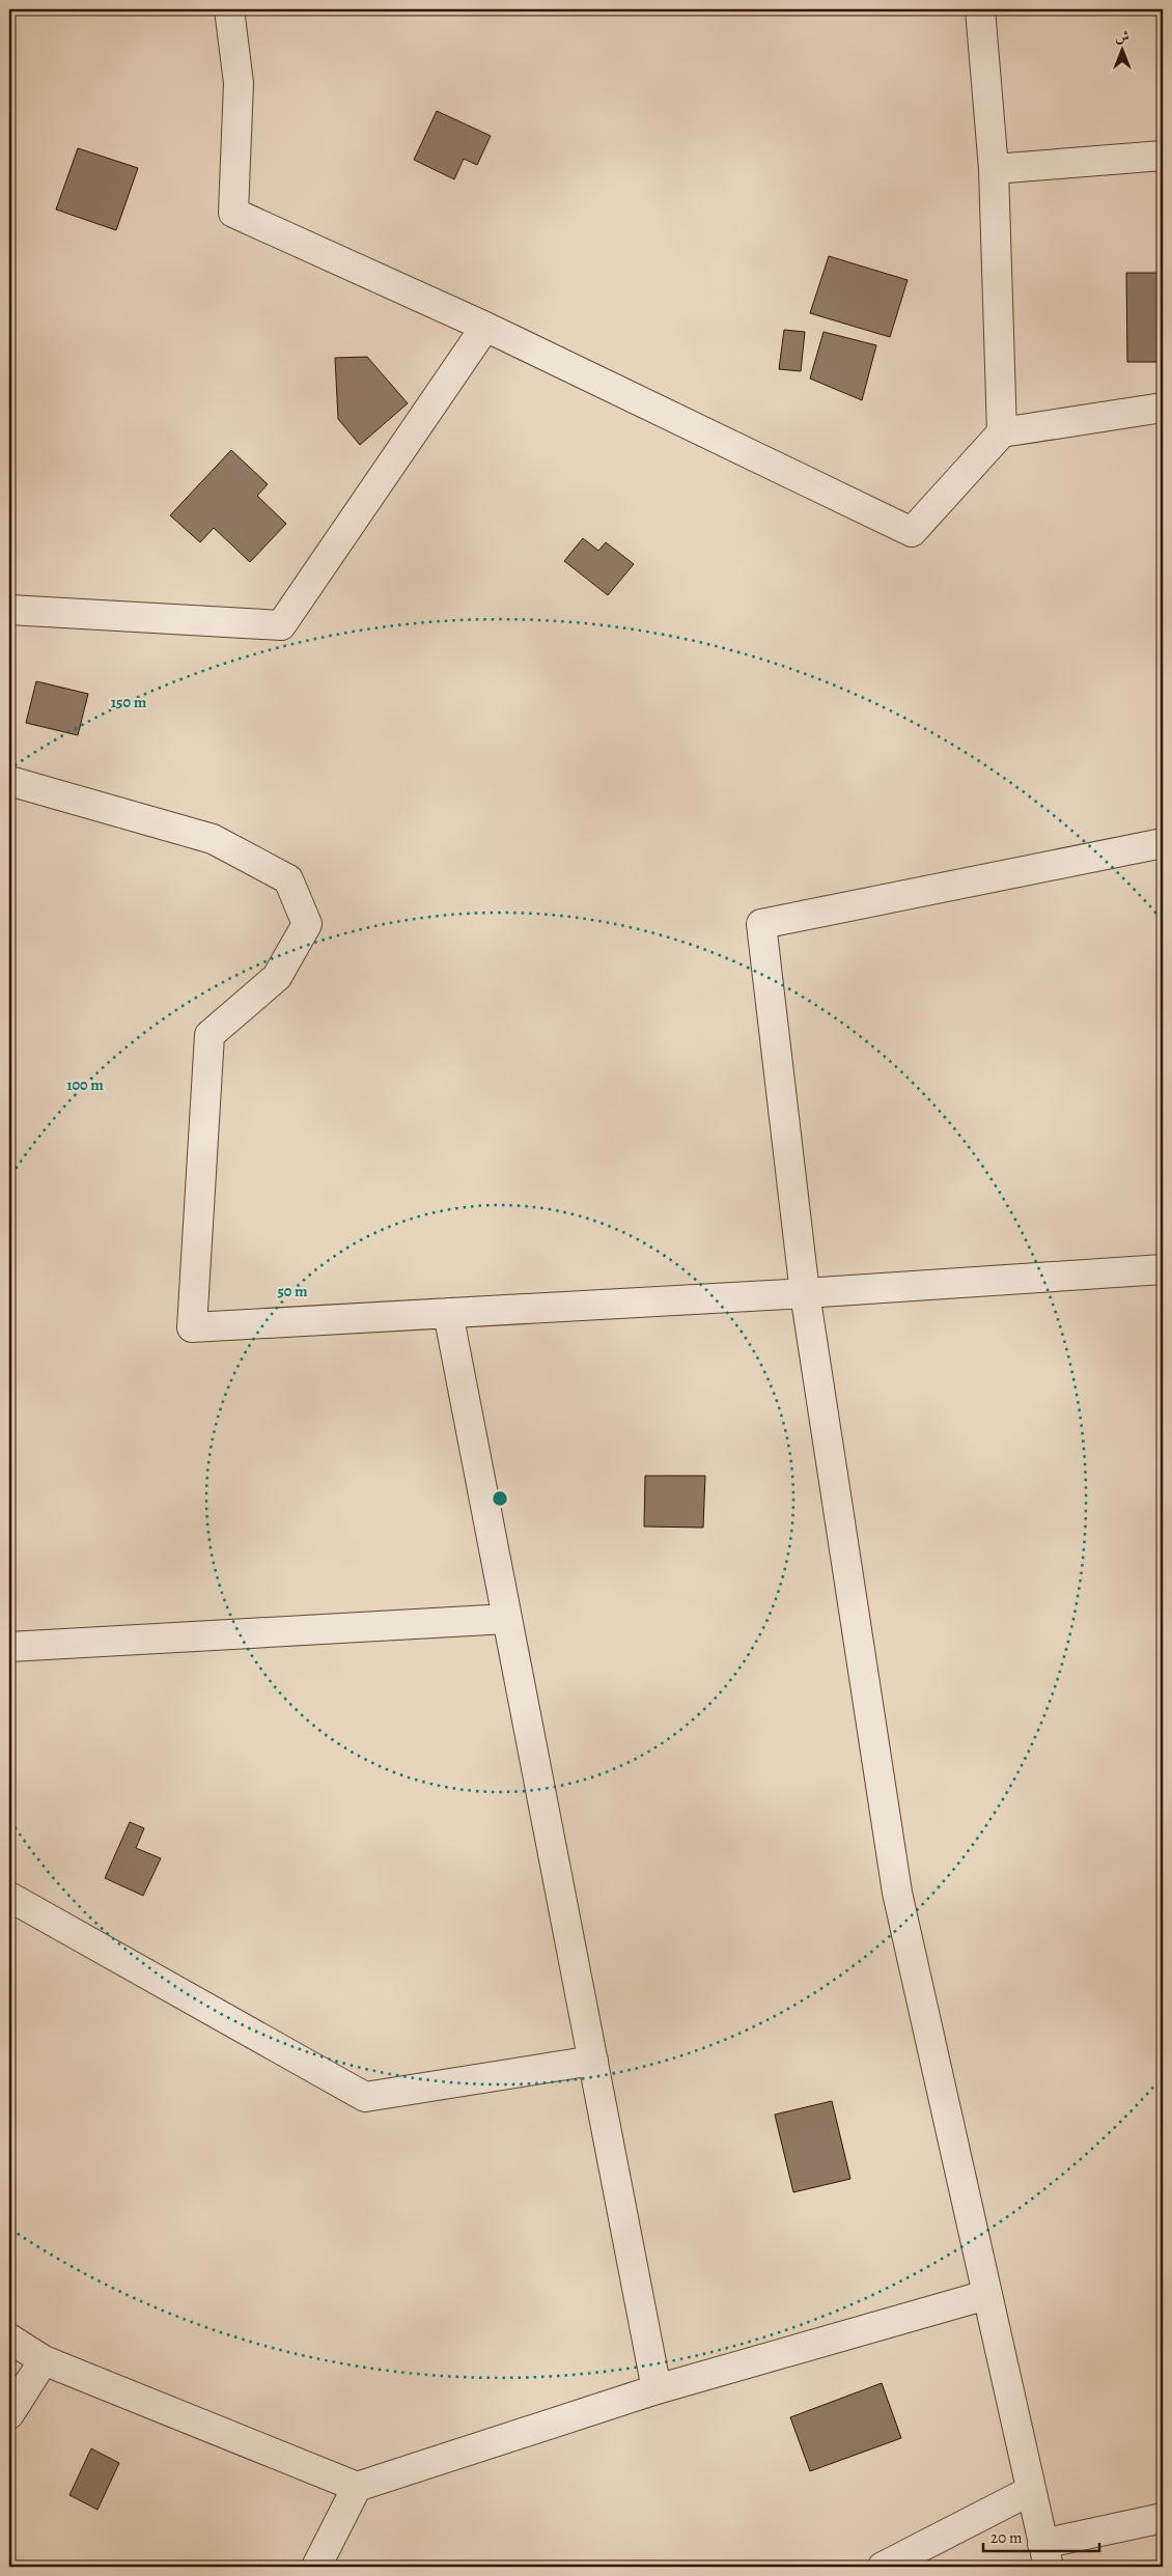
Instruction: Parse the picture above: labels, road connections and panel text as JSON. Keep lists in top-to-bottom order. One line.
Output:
{"scale_bar":"20 m","north":"top","rings":["150 m","100 m","50 m"]}
